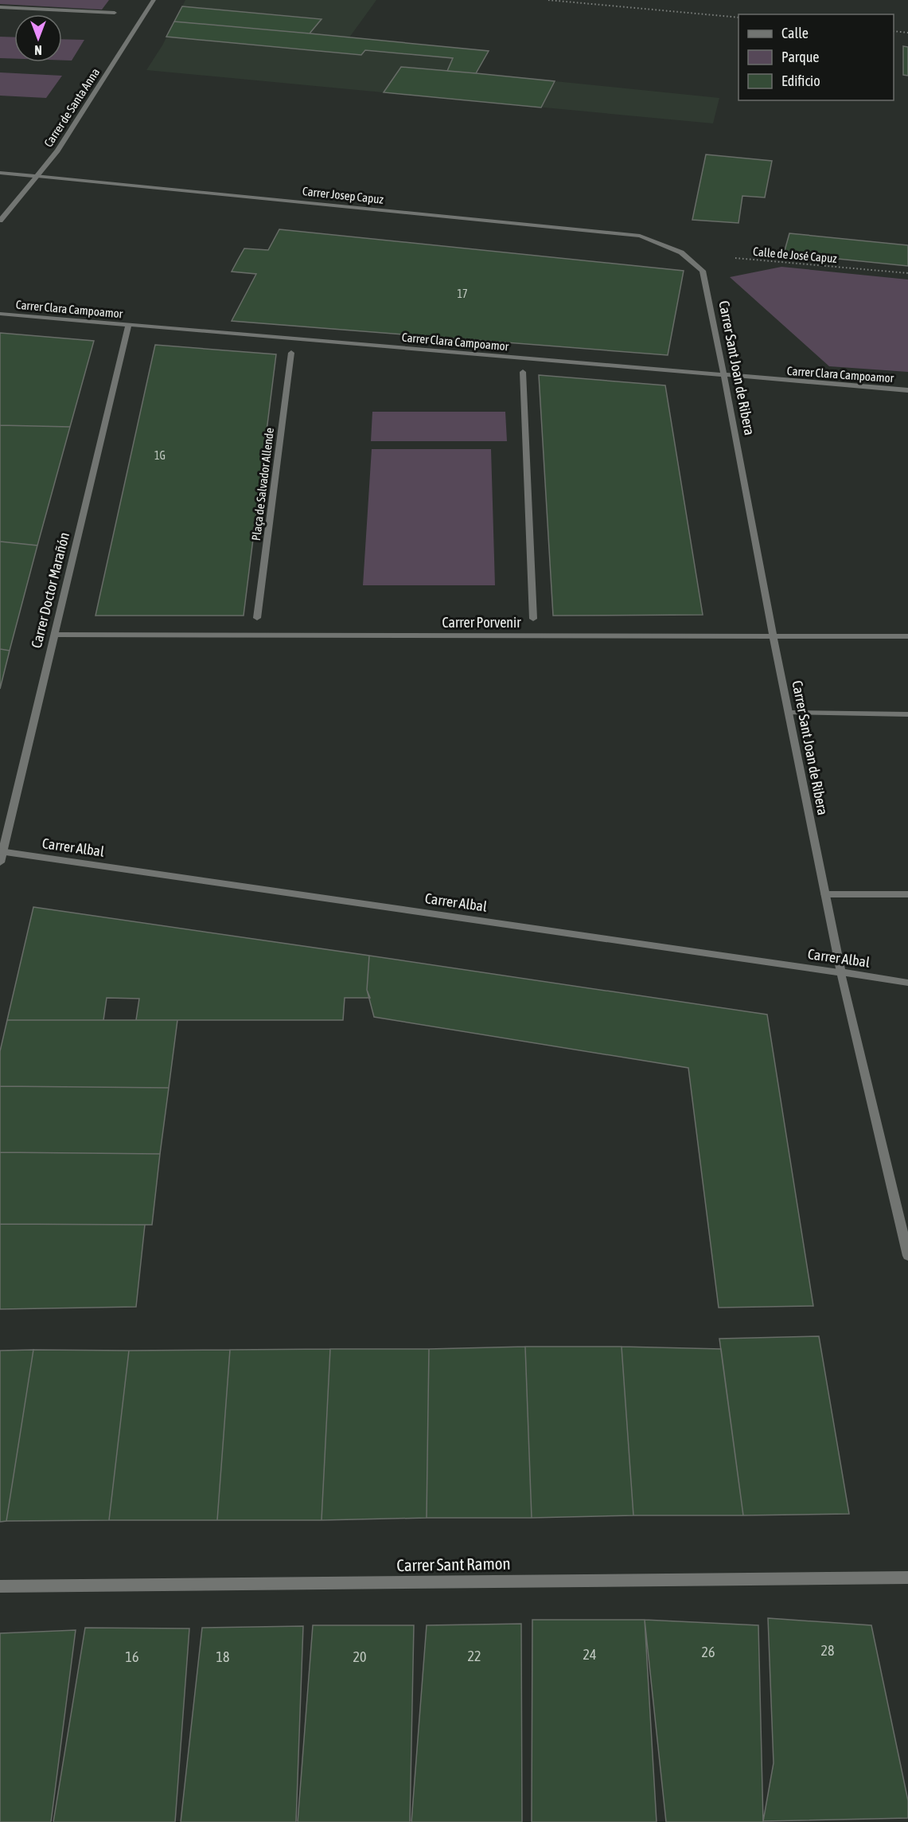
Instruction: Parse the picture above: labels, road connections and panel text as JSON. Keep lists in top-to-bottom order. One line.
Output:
{"streets":{"street":["Carrer de Santa Anna","Carrer Josep Capuz","Carrer Clara Campoamor","Carrer Sant Joan de Ribera","Plaça de Salvador Allende","Carrer Doctor Marañón","Carrer Porvenir","Carrer Albal","Carrer Sant Ramon"],"path":["Calle de José Capuz"]},"crossings":[["Carrer de Santa Anna","Carrer Josep Capuz"],["Carrer Josep Capuz","Calle de José Capuz"],["Carrer Josep Capuz","Carrer Sant Joan de Ribera"],["Calle de José Capuz","Carrer Sant Joan de Ribera"],["Carrer Clara Campoamor","Carrer Sant Joan de Ribera"],["Carrer Clara Campoamor","Carrer Doctor Marañón"],["Carrer Sant Joan de Ribera","Carrer Porvenir"],["Carrer Sant Joan de Ribera","Carrer Albal"],["Carrer Doctor Marañón","Carrer Porvenir"],["Carrer Doctor Marañón","Carrer Albal"]],"house_numbers":["17","1G","28","26","24","22","16","18","20"],"legend":["Calle","Parque","Edificio"],"north":"bottom"}
